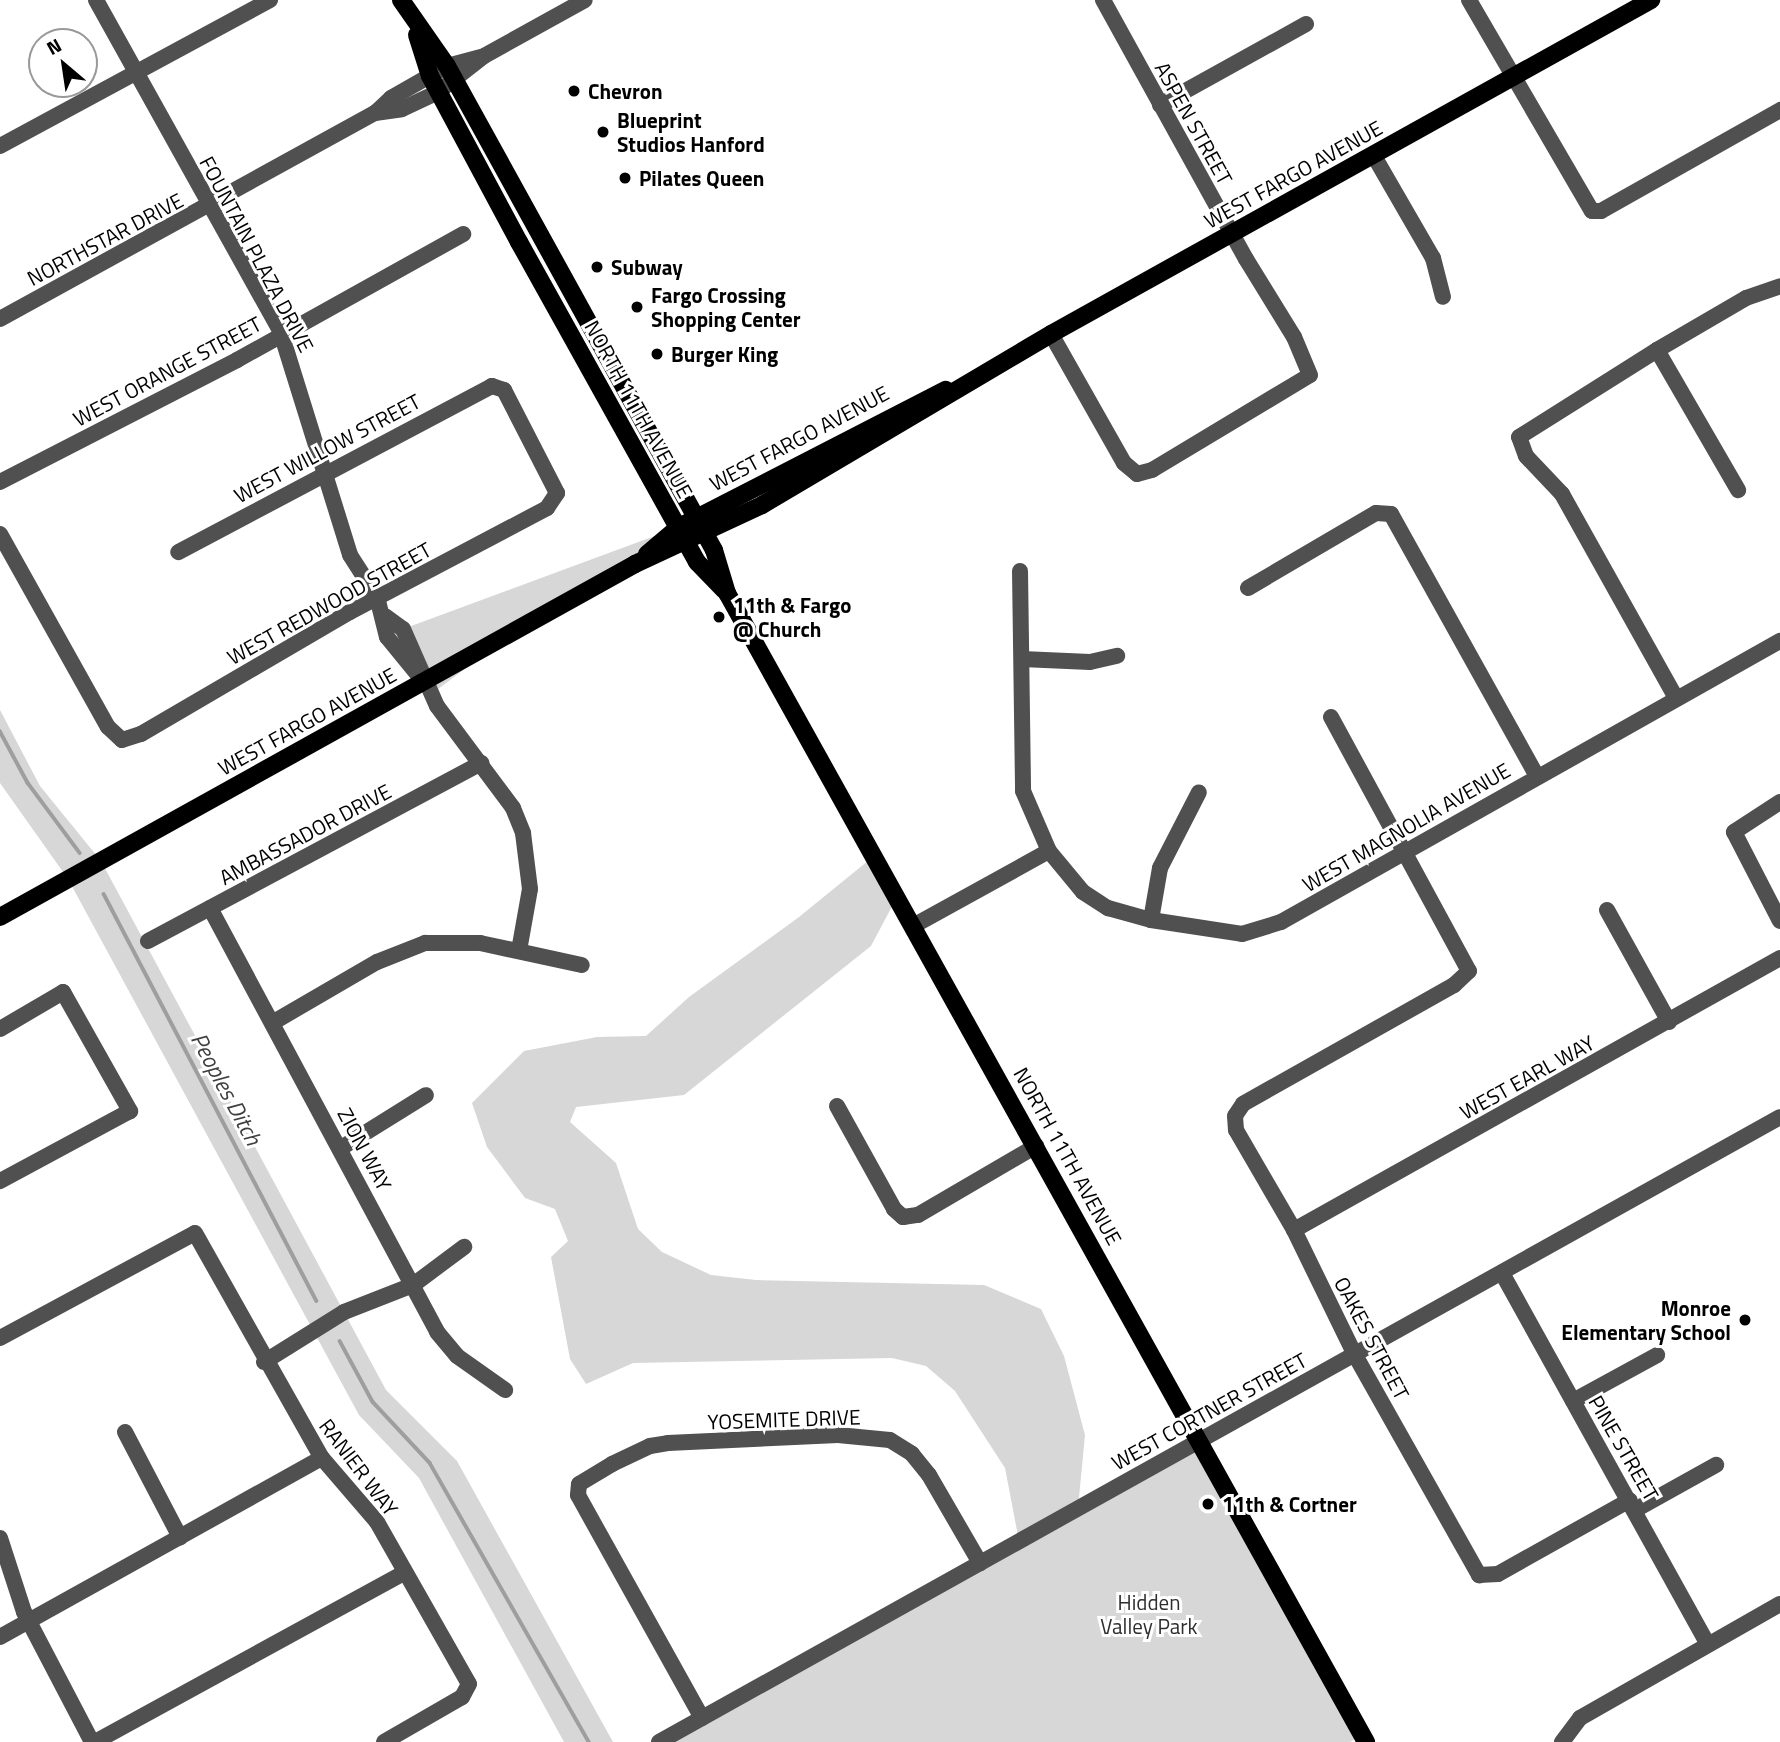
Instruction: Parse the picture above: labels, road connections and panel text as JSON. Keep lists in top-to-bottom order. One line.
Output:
{"streets":{"main road":["WEST FARGO AVENUE","NORTH 11TH AVENUE"],"street":["ASPEN STREET","NORTHSTAR DRIVE","FOUNTAIN PLAZA DRIVE","WEST ORANGE STREET","WEST WILLOW STREET","WEST REDWOOD STREET","WEST MAGNOLIA AVENUE","AMBASSADOR DRIVE","WEST EARL WAY","ZION WAY","OAKES STREET","WEST CORTNER STREET","YOSEMITE DRIVE","PINE STREET","RANIER WAY"]},"crossings":[["ASPEN STREET","WEST FARGO AVENUE"],["WEST FARGO AVENUE","FOUNTAIN PLAZA DRIVE"],["WEST FARGO AVENUE","NORTH 11TH AVENUE"],["NORTHSTAR DRIVE","FOUNTAIN PLAZA DRIVE"],["NORTHSTAR DRIVE","NORTH 11TH AVENUE"],["FOUNTAIN PLAZA DRIVE","WEST ORANGE STREET"],["FOUNTAIN PLAZA DRIVE","WEST WILLOW STREET"],["FOUNTAIN PLAZA DRIVE","WEST REDWOOD STREET"],["FOUNTAIN PLAZA DRIVE","AMBASSADOR DRIVE"],["NORTH 11TH AVENUE","WEST CORTNER STREET"],["WEST WILLOW STREET","WEST REDWOOD STREET"],["WEST MAGNOLIA AVENUE","OAKES STREET"],["AMBASSADOR DRIVE","ZION WAY"],["WEST EARL WAY","OAKES STREET"],["OAKES STREET","WEST CORTNER STREET"],["OAKES STREET","PINE STREET"],["WEST CORTNER STREET","YOSEMITE DRIVE"],["WEST CORTNER STREET","PINE STREET"]],"water":["Peoples Ditch"],"parks":["Hidden Valley Park"],"places":["Chevron","Blueprint Studios Hanford","Pilates Queen","Subway","Fargo Crossing Shopping Center","Burger King","11th & Fargo @ Church","Monroe Elementary School","11th & Cortner"],"north":"top left"}
